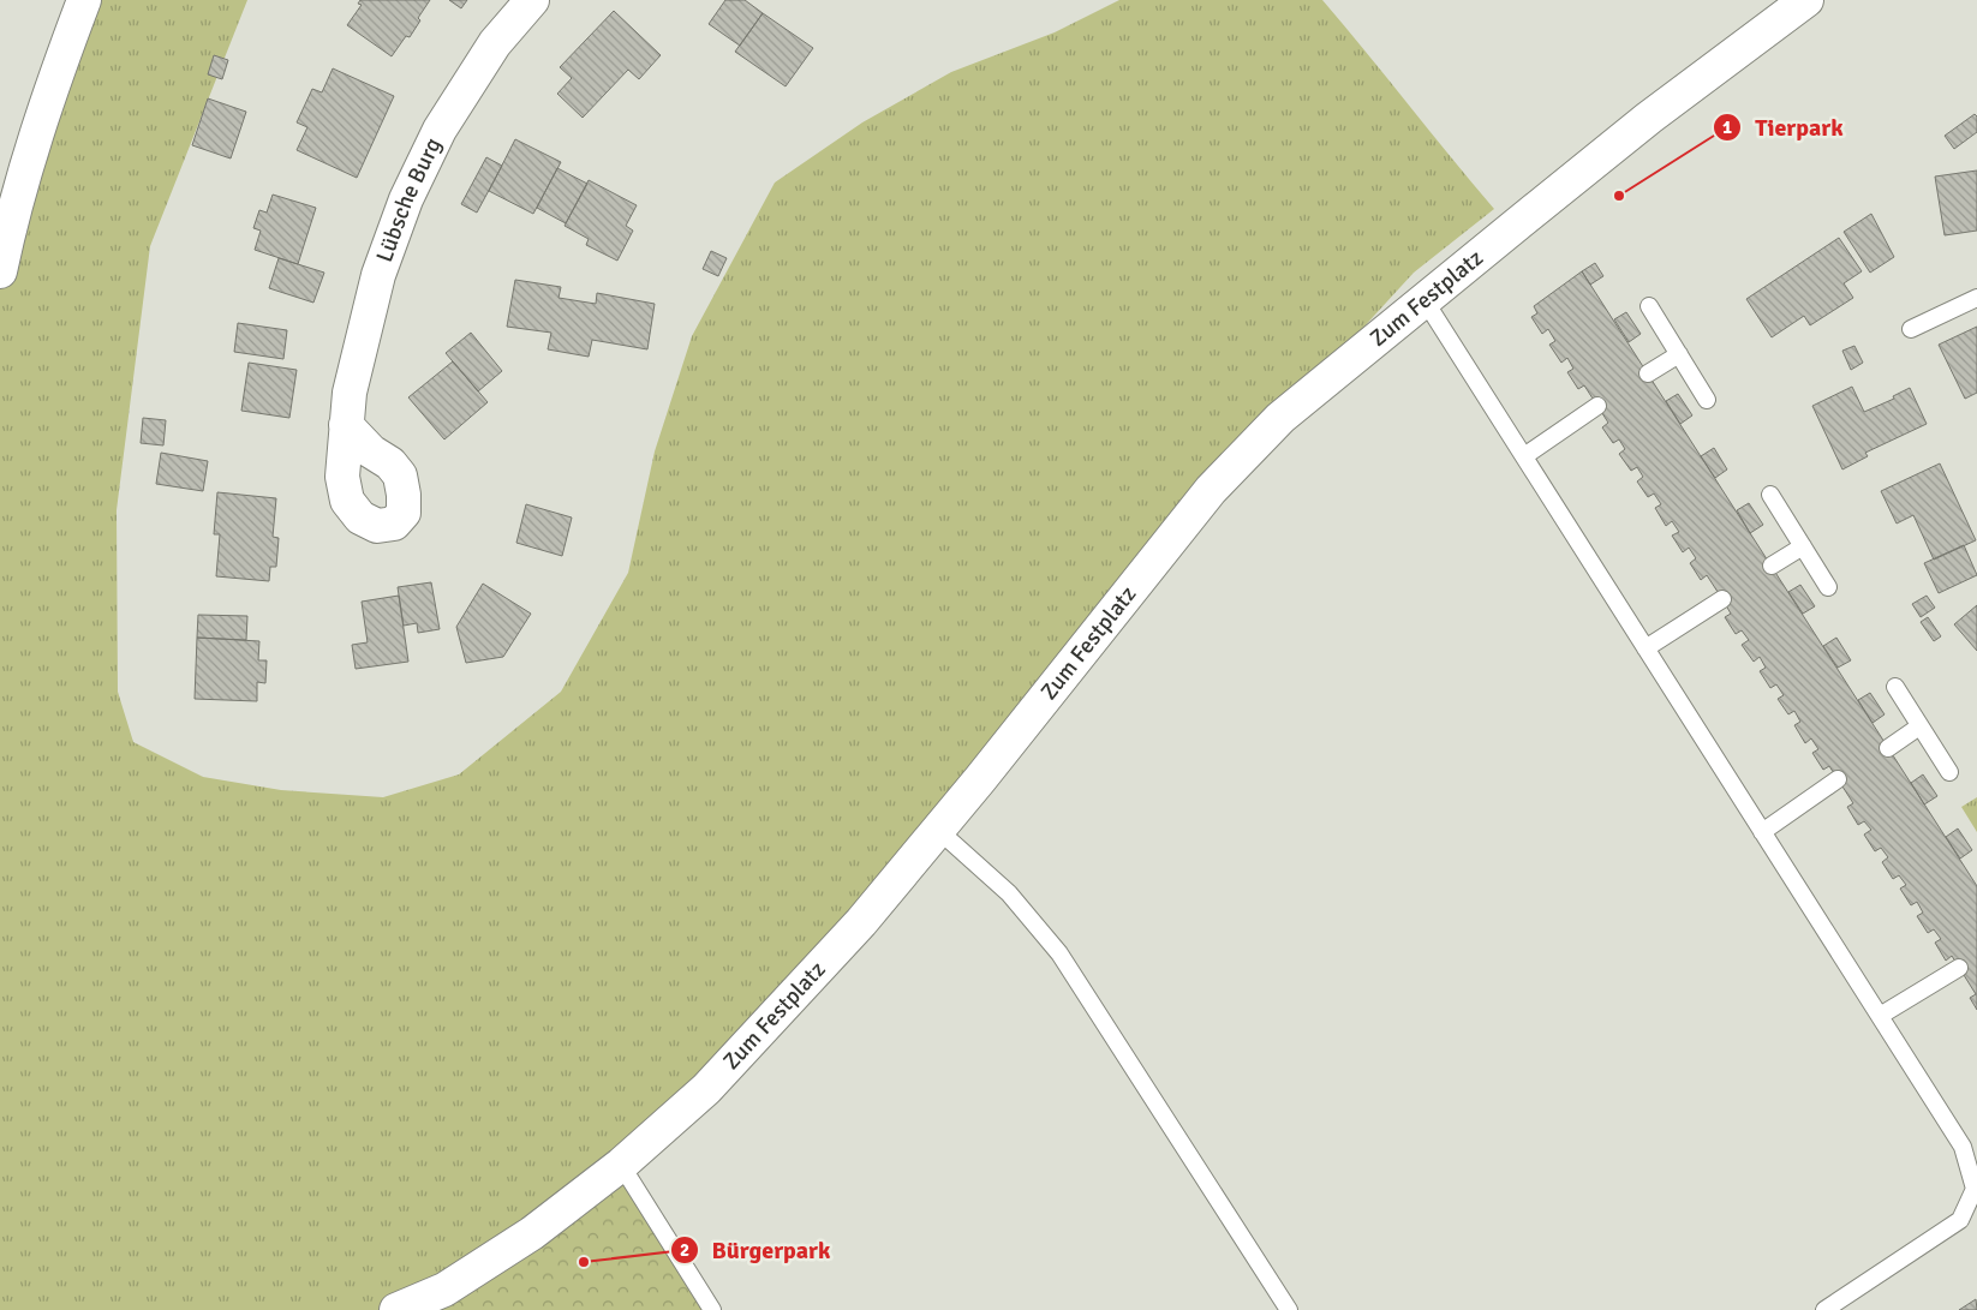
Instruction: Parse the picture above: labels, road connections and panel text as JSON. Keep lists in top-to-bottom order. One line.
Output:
{"streets":{"street":["Lübsche Burg","Zum Festplatz"]},"places":["Tierpark","Bürgerpark"]}
